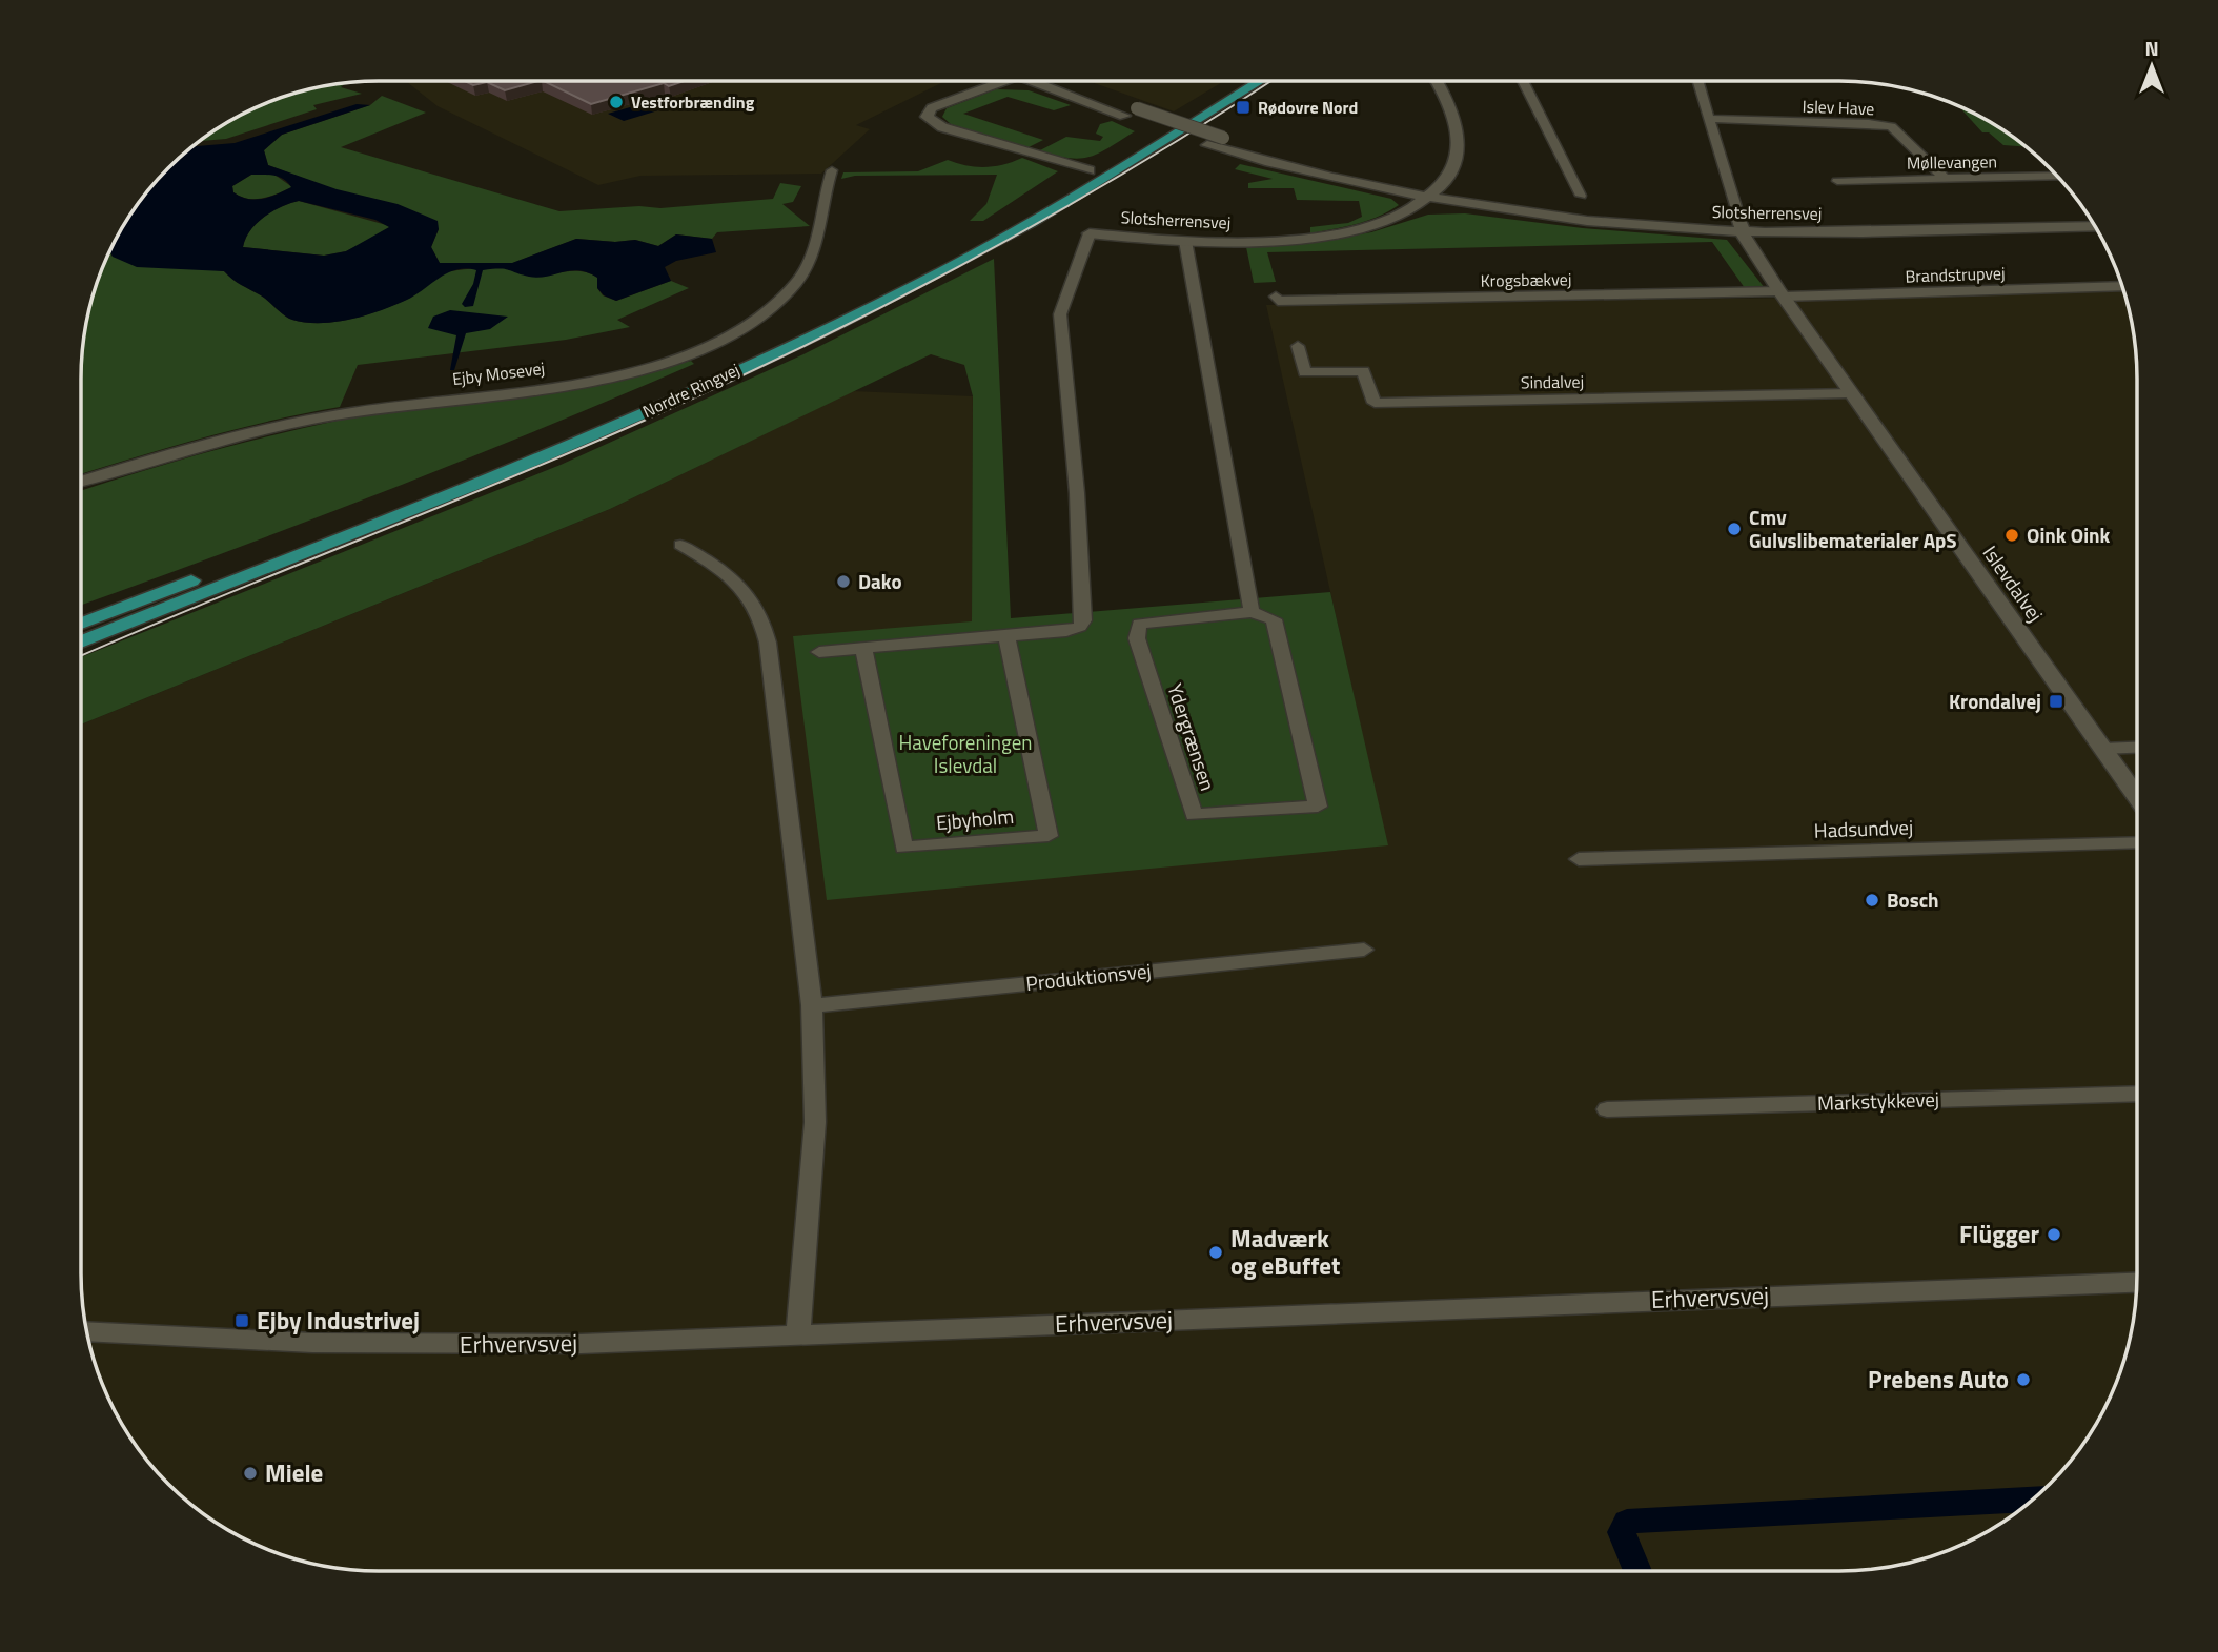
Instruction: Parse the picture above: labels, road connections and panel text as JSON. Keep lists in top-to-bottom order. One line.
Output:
{"streets":{"main road":["Nordre Ringvej"],"street":["Islev Have","Møllevangen","Slotsherrensvej","Brandstrupvej","Krogsbækvej","Ejby Mosevej","Sindalvej","Islevdalvej","Ydergrænsen","Ejbyholm","Hadsundvej","Produktionsvej","Markstykkevej","Erhvervsvej"]},"crossings":[["Islev Have","Møllevangen"],["Slotsherrensvej","Islevdalvej"],["Brandstrupvej","Krogsbækvej"],["Brandstrupvej","Islevdalvej"],["Krogsbækvej","Islevdalvej"],["Sindalvej","Islevdalvej"]],"parks":["Haveforeningen Islevdal"],"places":{"other":["Vestforbrænding","Cmv Gulvslibematerialer ApS","Oink Oink","Dako","Bosch","Flügger","Madværk og eBuffet","Prebens Auto","Miele"],"transit":["Rødovre Nord","Krondalvej","Ejby Industrivej"]},"north":"top"}
